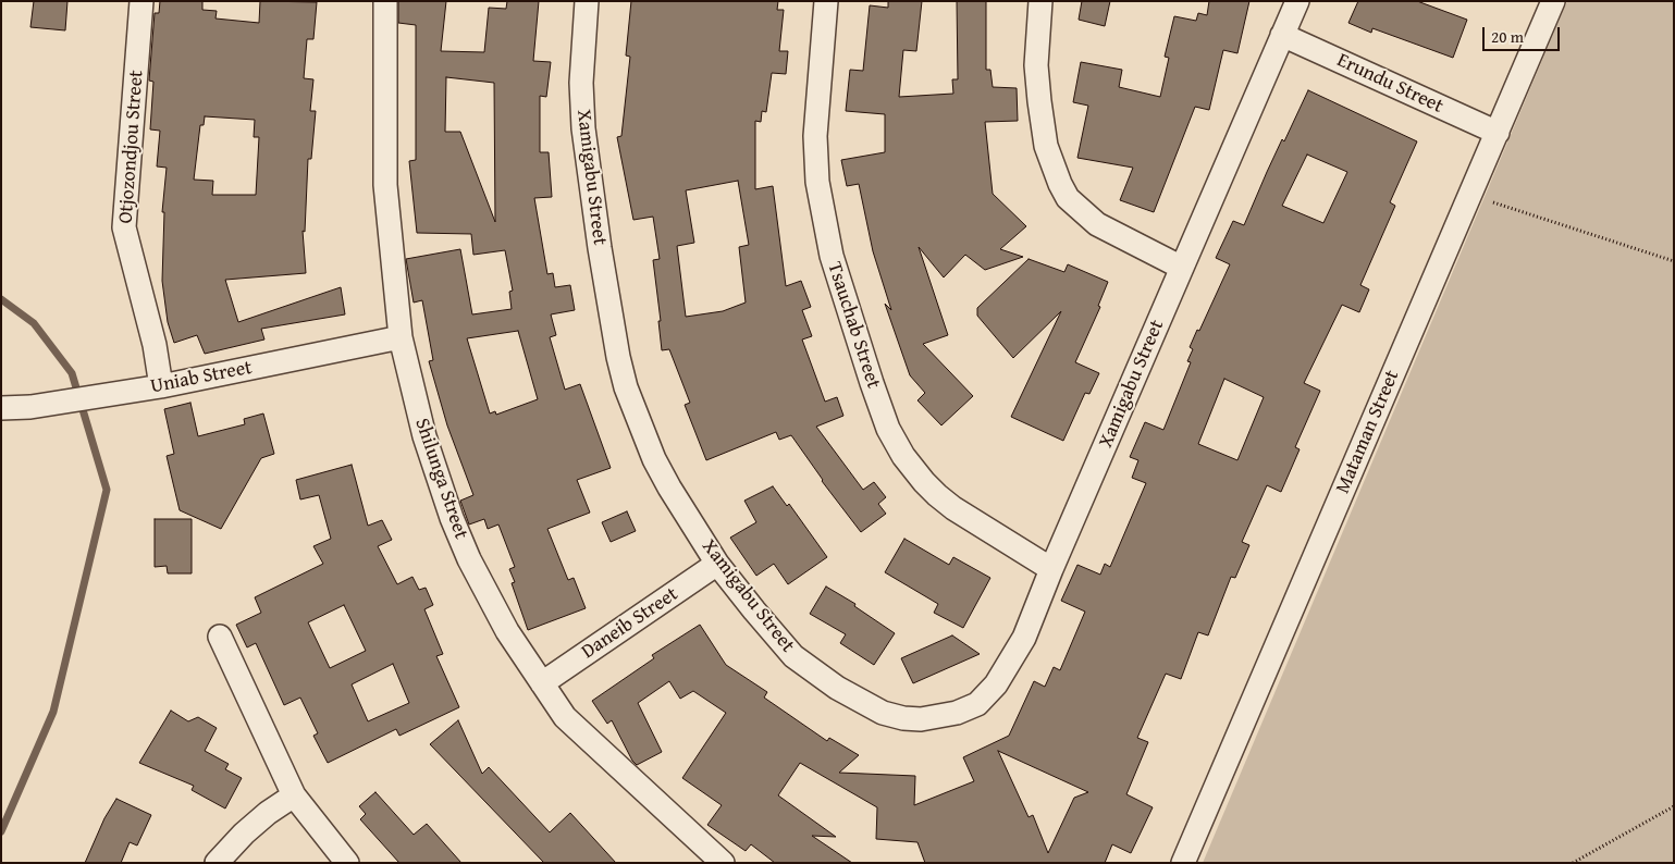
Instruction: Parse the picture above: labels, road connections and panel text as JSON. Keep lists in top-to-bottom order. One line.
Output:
{"streets":{"street":["Erundu Street","Otjozondjou Street","Xamigabu Street","Tsauchab Street","Uniab Street","Mataman Street","Shilunga Street","Daneib Street"]},"crossings":[["Erundu Street","Xamigabu Street"],["Erundu Street","Mataman Street"],["Otjozondjou Street","Uniab Street"],["Xamigabu Street","Tsauchab Street"],["Xamigabu Street","Daneib Street"],["Uniab Street","Shilunga Street"],["Shilunga Street","Daneib Street"]],"scale_bar":"20 m"}
